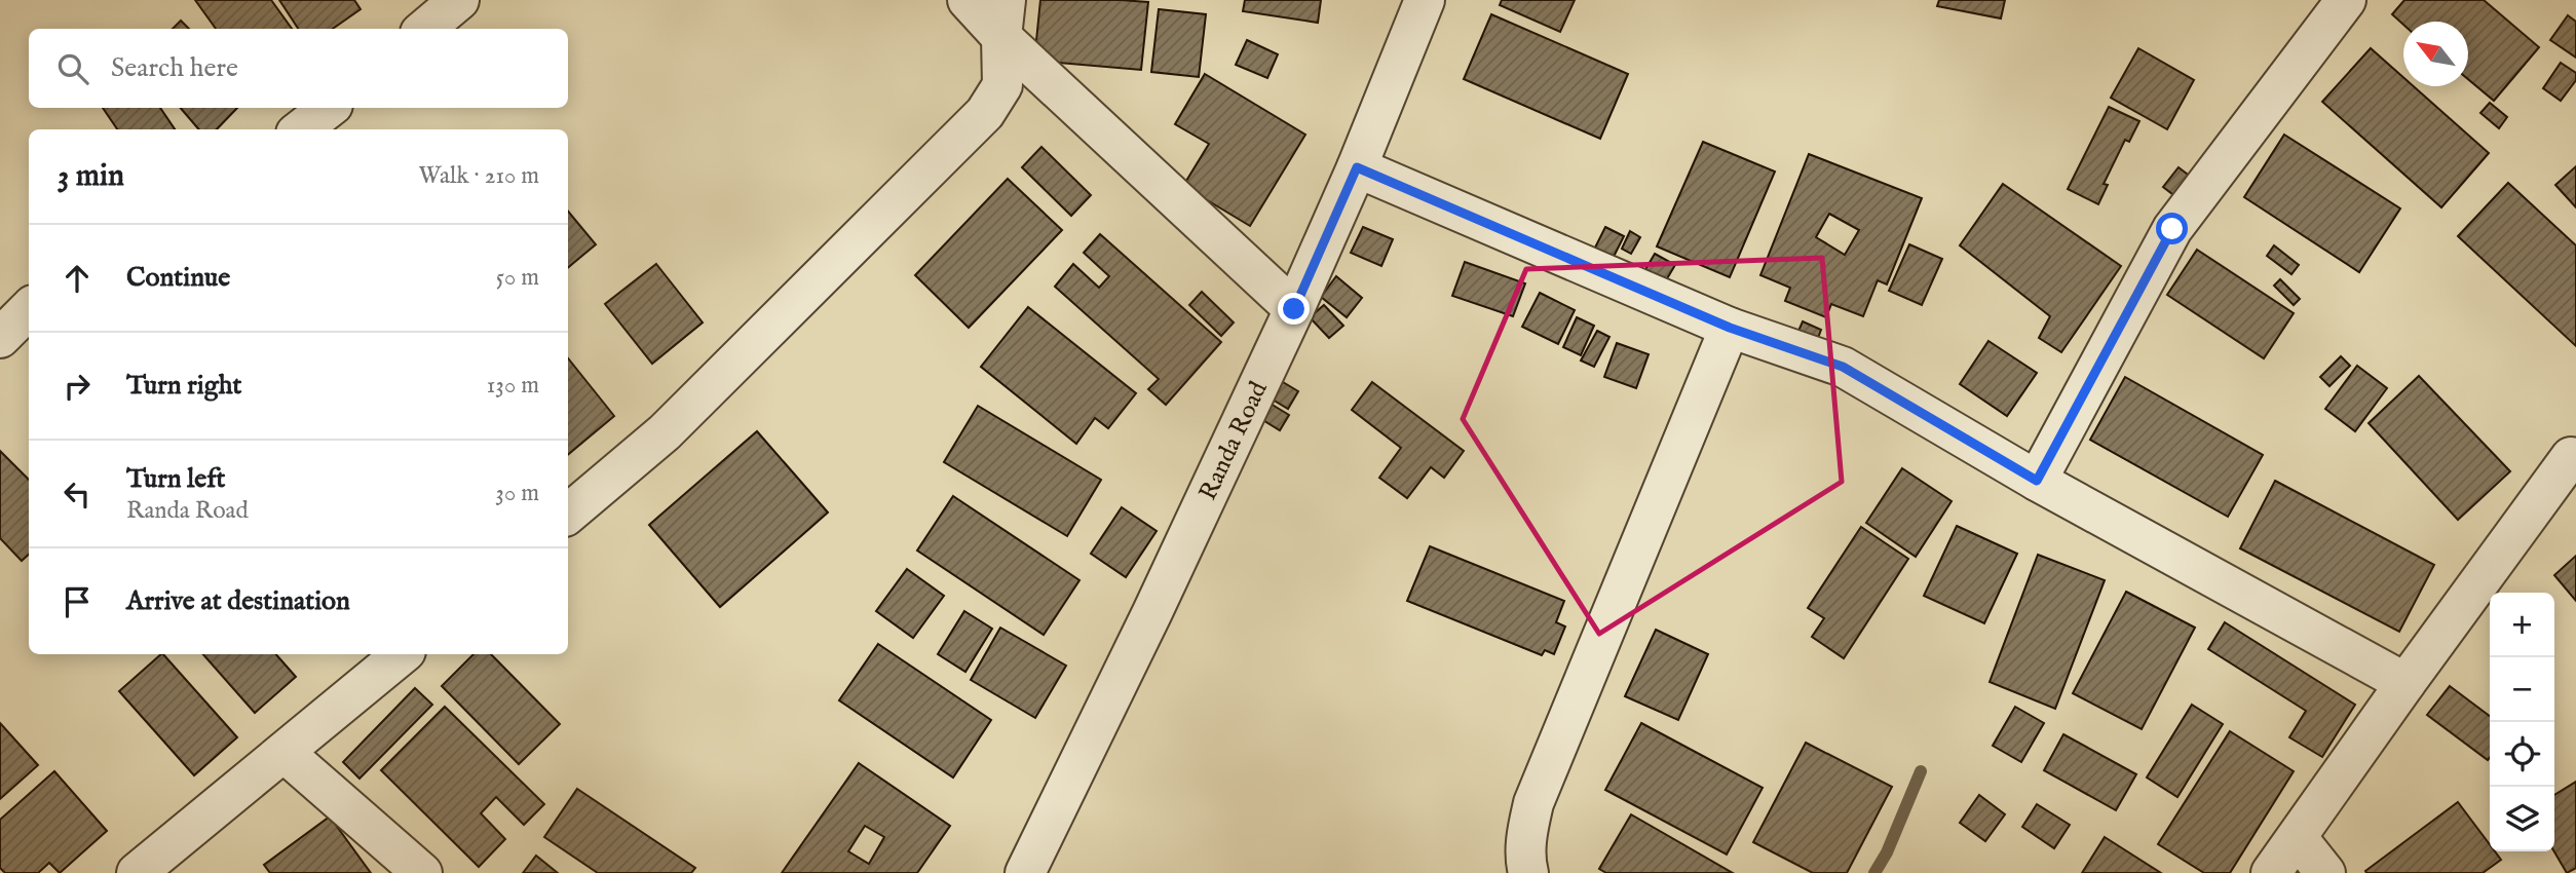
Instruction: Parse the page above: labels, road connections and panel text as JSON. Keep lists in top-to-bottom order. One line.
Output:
{"streets":{"street":["Randa Road"]},"north":"top left","page":{"search":"Search here","heading":["3 min","Walk · 210 m"],"list":[["Continue","50 m"],["Turn right","130 m"],["Turn left","Randa Road","30 m"],"Arrive at destination"],"map_buttons":["+","−"]}}
